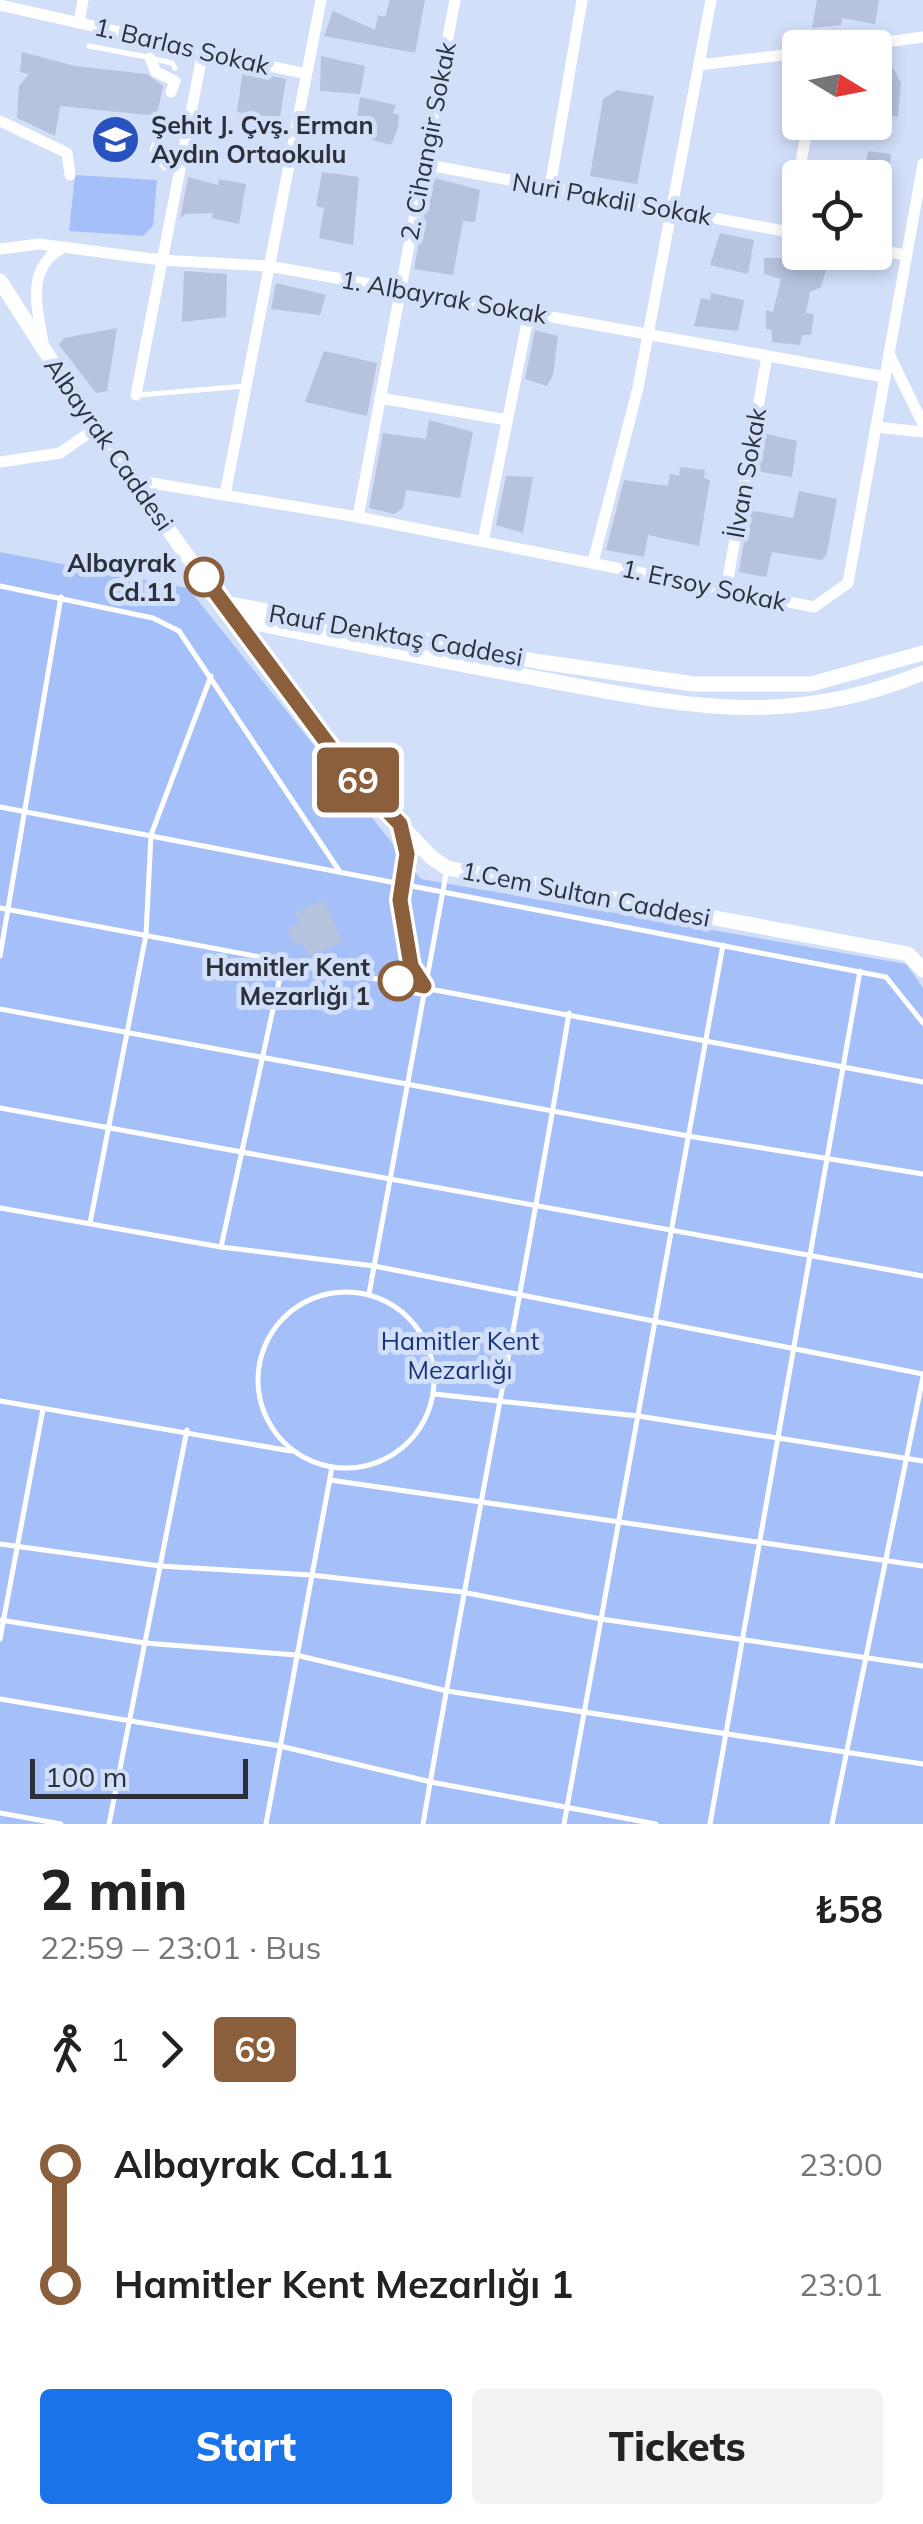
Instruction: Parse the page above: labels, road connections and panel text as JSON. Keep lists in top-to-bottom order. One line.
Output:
{"streets":{"street":["1. Barlas Sokak","2. Cihangir Sokak","Nuri Pakdil Sokak","1. Albayrak Sokak","Albayrak Caddesi","İlvan Sokak","1. Ersoy Sokak","Rauf Denktaş Caddesi","1.Cem Sultan Caddesi"]},"crossings":[["2. Cihangir Sokak","Nuri Pakdil Sokak"],["2. Cihangir Sokak","1. Albayrak Sokak"],["2. Cihangir Sokak","1. Ersoy Sokak"],["1. Albayrak Sokak","İlvan Sokak"],["1. Albayrak Sokak","1. Ersoy Sokak"],["Albayrak Caddesi","1. Ersoy Sokak"],["Albayrak Caddesi","Rauf Denktaş Caddesi"],["İlvan Sokak","1. Ersoy Sokak"],["Rauf Denktaş Caddesi","1.Cem Sultan Caddesi"]],"parks":["Hamitler Kent Mezarlığı"],"places":{"school or university":["Şehit J. Çvş. Erman Aydın Ortaokulu"],"other":["Albayrak Cd.11","Hamitler Kent Mezarlığı 1"]},"lines":["bus line 69"],"scale_bar":"100 m","north":"right","page":{"on_map":"69","scale":"100 m","heading":["2 min","22:59 – 23:01 · Bus","₺58"],"legs":["1","69"],"list":[{"name":"Albayrak Cd.11","value":"23:00"},{"name":"Hamitler Kent Mezarlığı 1","value":"23:01"}],"buttons":["Start","Tickets"]}}
